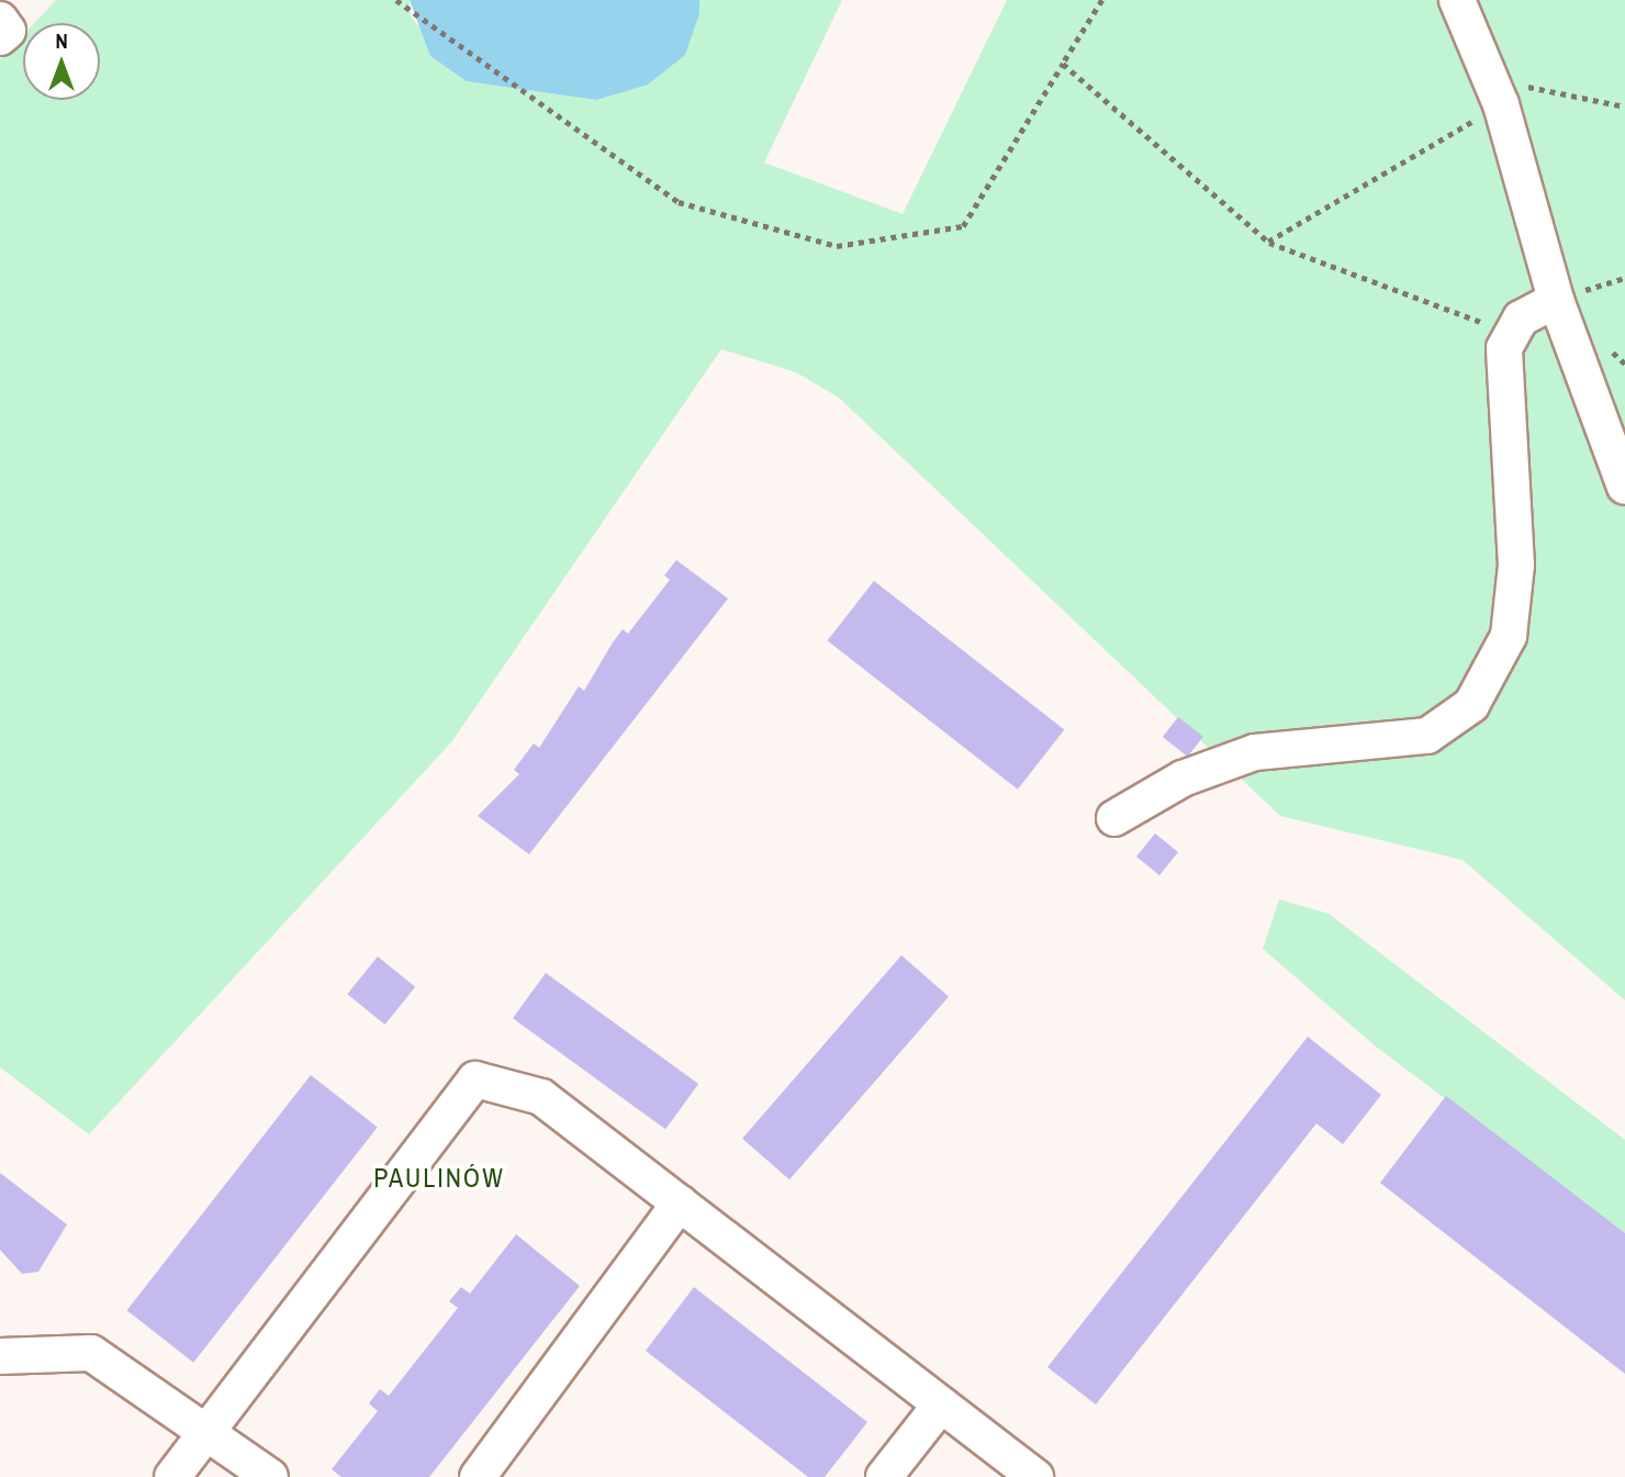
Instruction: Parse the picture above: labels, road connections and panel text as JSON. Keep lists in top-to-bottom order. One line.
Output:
{"districts":["PAULINÓW"],"north":"top"}
